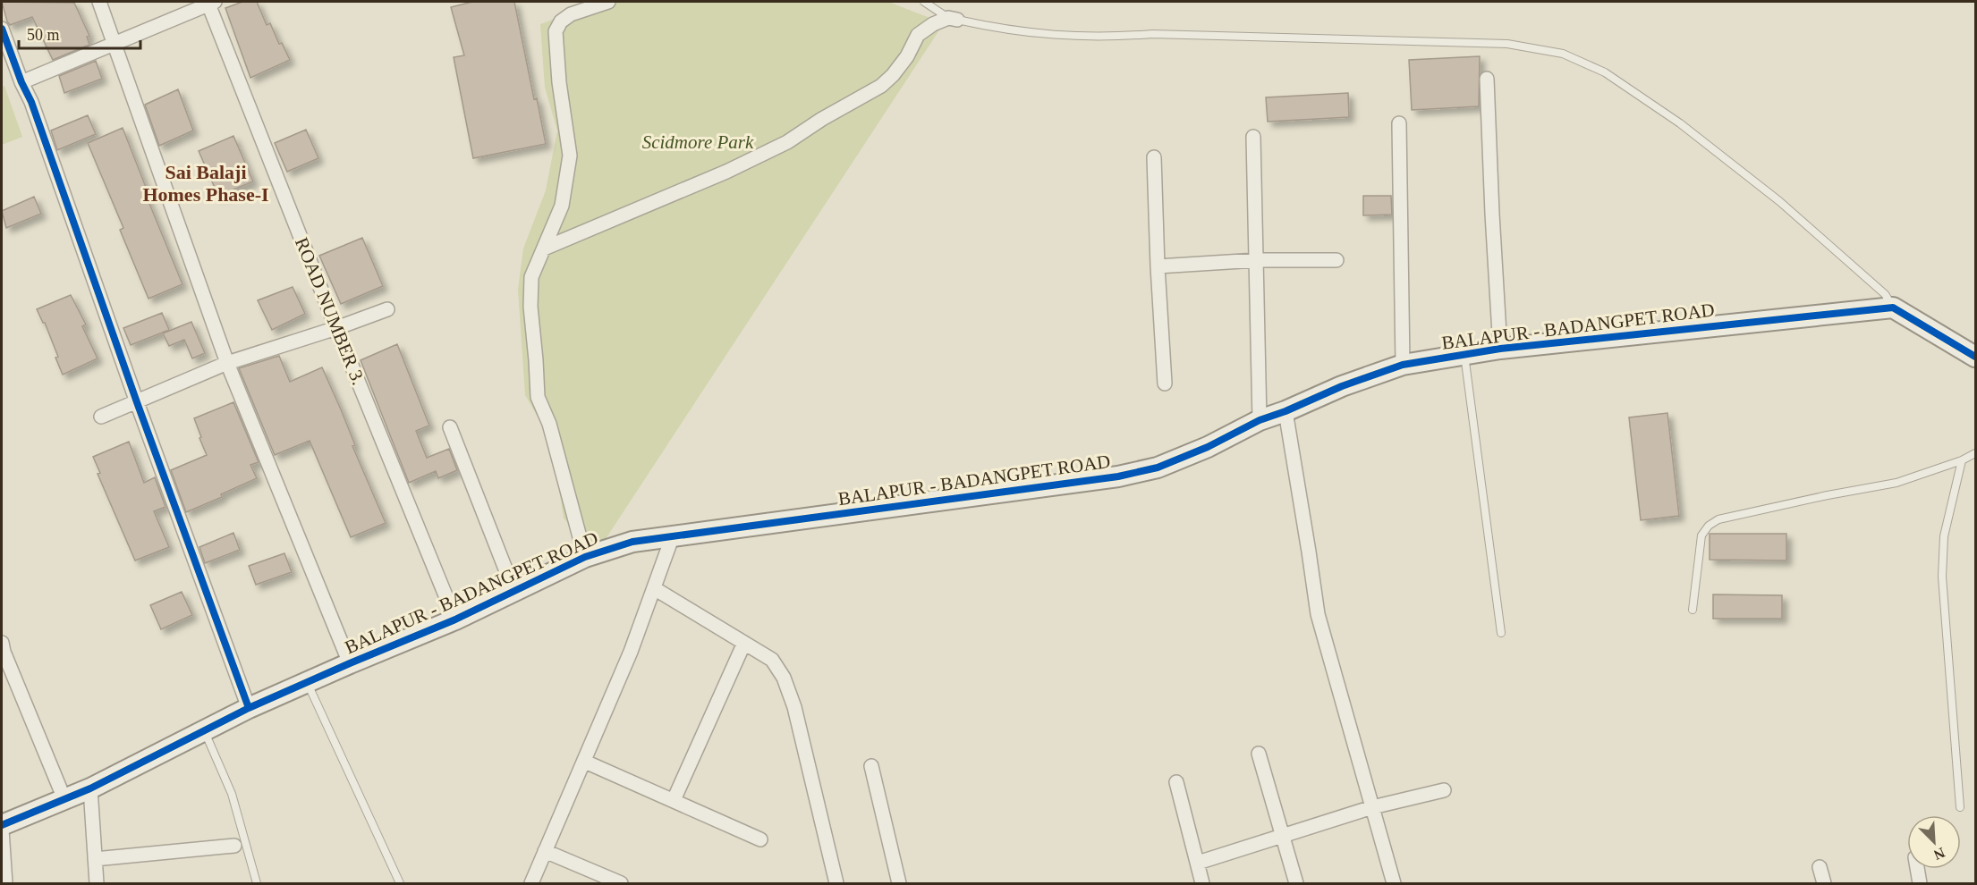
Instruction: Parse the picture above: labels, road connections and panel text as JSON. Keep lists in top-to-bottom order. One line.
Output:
{"streets":{"street":["ROAD NUMBER 3.","BALAPUR - BADANGPET ROAD"]},"crossings":[["ROAD NUMBER 3.","BALAPUR - BADANGPET ROAD"]],"districts":["Sai Balaji Homes Phase-I"],"parks":["Scidmore Park"],"scale_bar":"50 m","north":"bottom right"}
